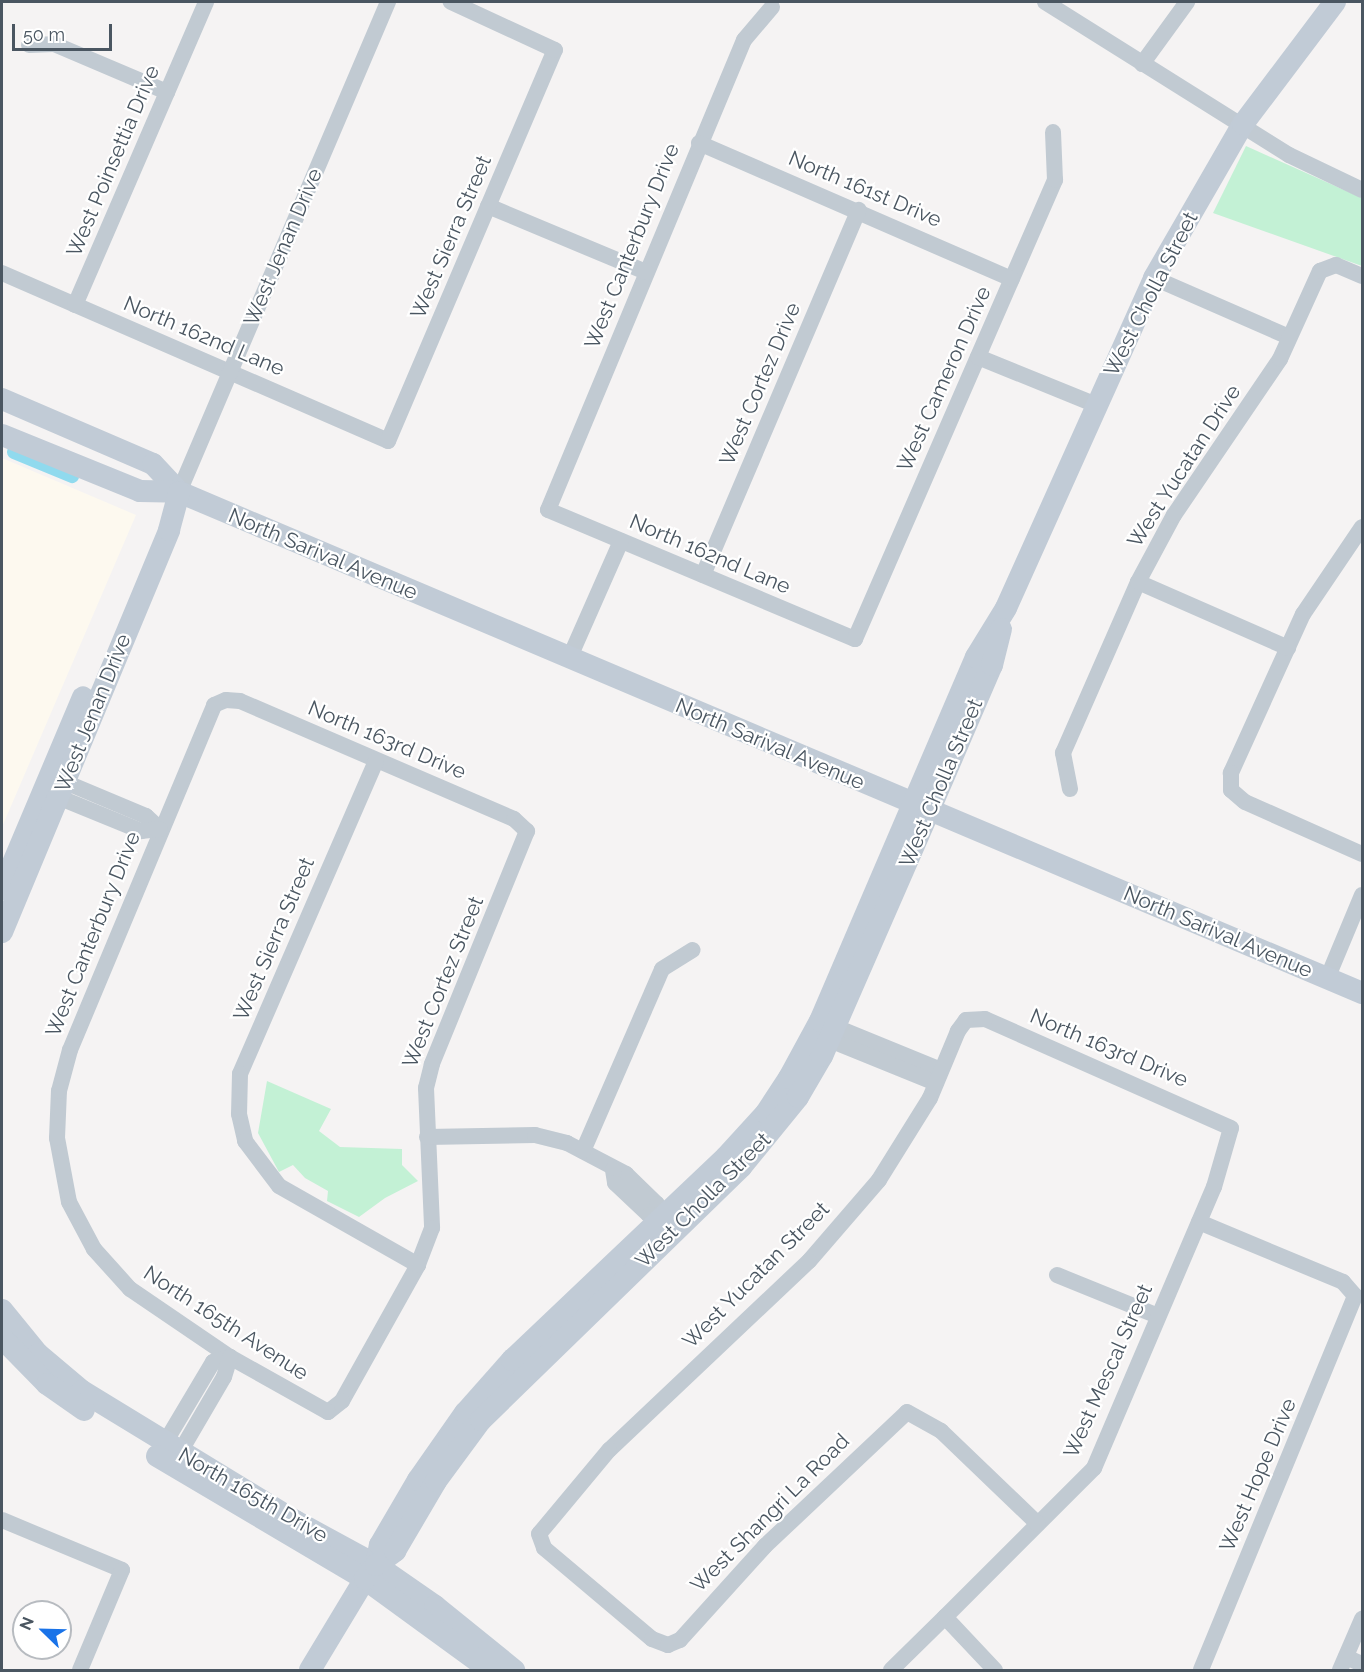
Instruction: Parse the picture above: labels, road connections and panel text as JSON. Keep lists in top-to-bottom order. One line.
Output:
{"streets":{"street":["West Poinsettia Drive","North 161st Drive","West Sierra Street","West Canterbury Drive","West Jenan Drive","West Cholla Street","North 162nd Lane","West Cameron Drive","West Cortez Drive","West Yucatan Drive","North Sarival Avenue","North 163rd Drive","West Cortez Street","West Yucatan Street","North 165th Avenue","West Mescal Street","West Hope Drive","North 165th Drive","West Shangri La Road"]},"crossings":[["West Poinsettia Drive","North 162nd Lane"],["North 161st Drive","West Canterbury Drive"],["North 161st Drive","West Cameron Drive"],["North 161st Drive","West Cortez Drive"],["West Sierra Street","North 162nd Lane"],["West Sierra Street","North 163rd Drive"],["West Sierra Street","West Cortez Street"],["West Canterbury Drive","North 162nd Lane"],["West Canterbury Drive","North 163rd Drive"],["West Canterbury Drive","North 165th Avenue"],["West Jenan Drive","North 162nd Lane"],["West Jenan Drive","North Sarival Avenue"],["West Cholla Street","North Sarival Avenue"],["West Cholla Street","North 165th Drive"],["North 162nd Lane","West Cameron Drive"],["North 162nd Lane","West Cortez Drive"],["North 163rd Drive","West Cortez Street"],["North 163rd Drive","West Yucatan Street"],["North 163rd Drive","West Mescal Street"],["West Cortez Street","North 165th Avenue"],["West Yucatan Street","West Shangri La Road"],["West Mescal Street","West Hope Drive"],["West Mescal Street","West Shangri La Road"]],"scale_bar":"50 m","north":"top left"}
